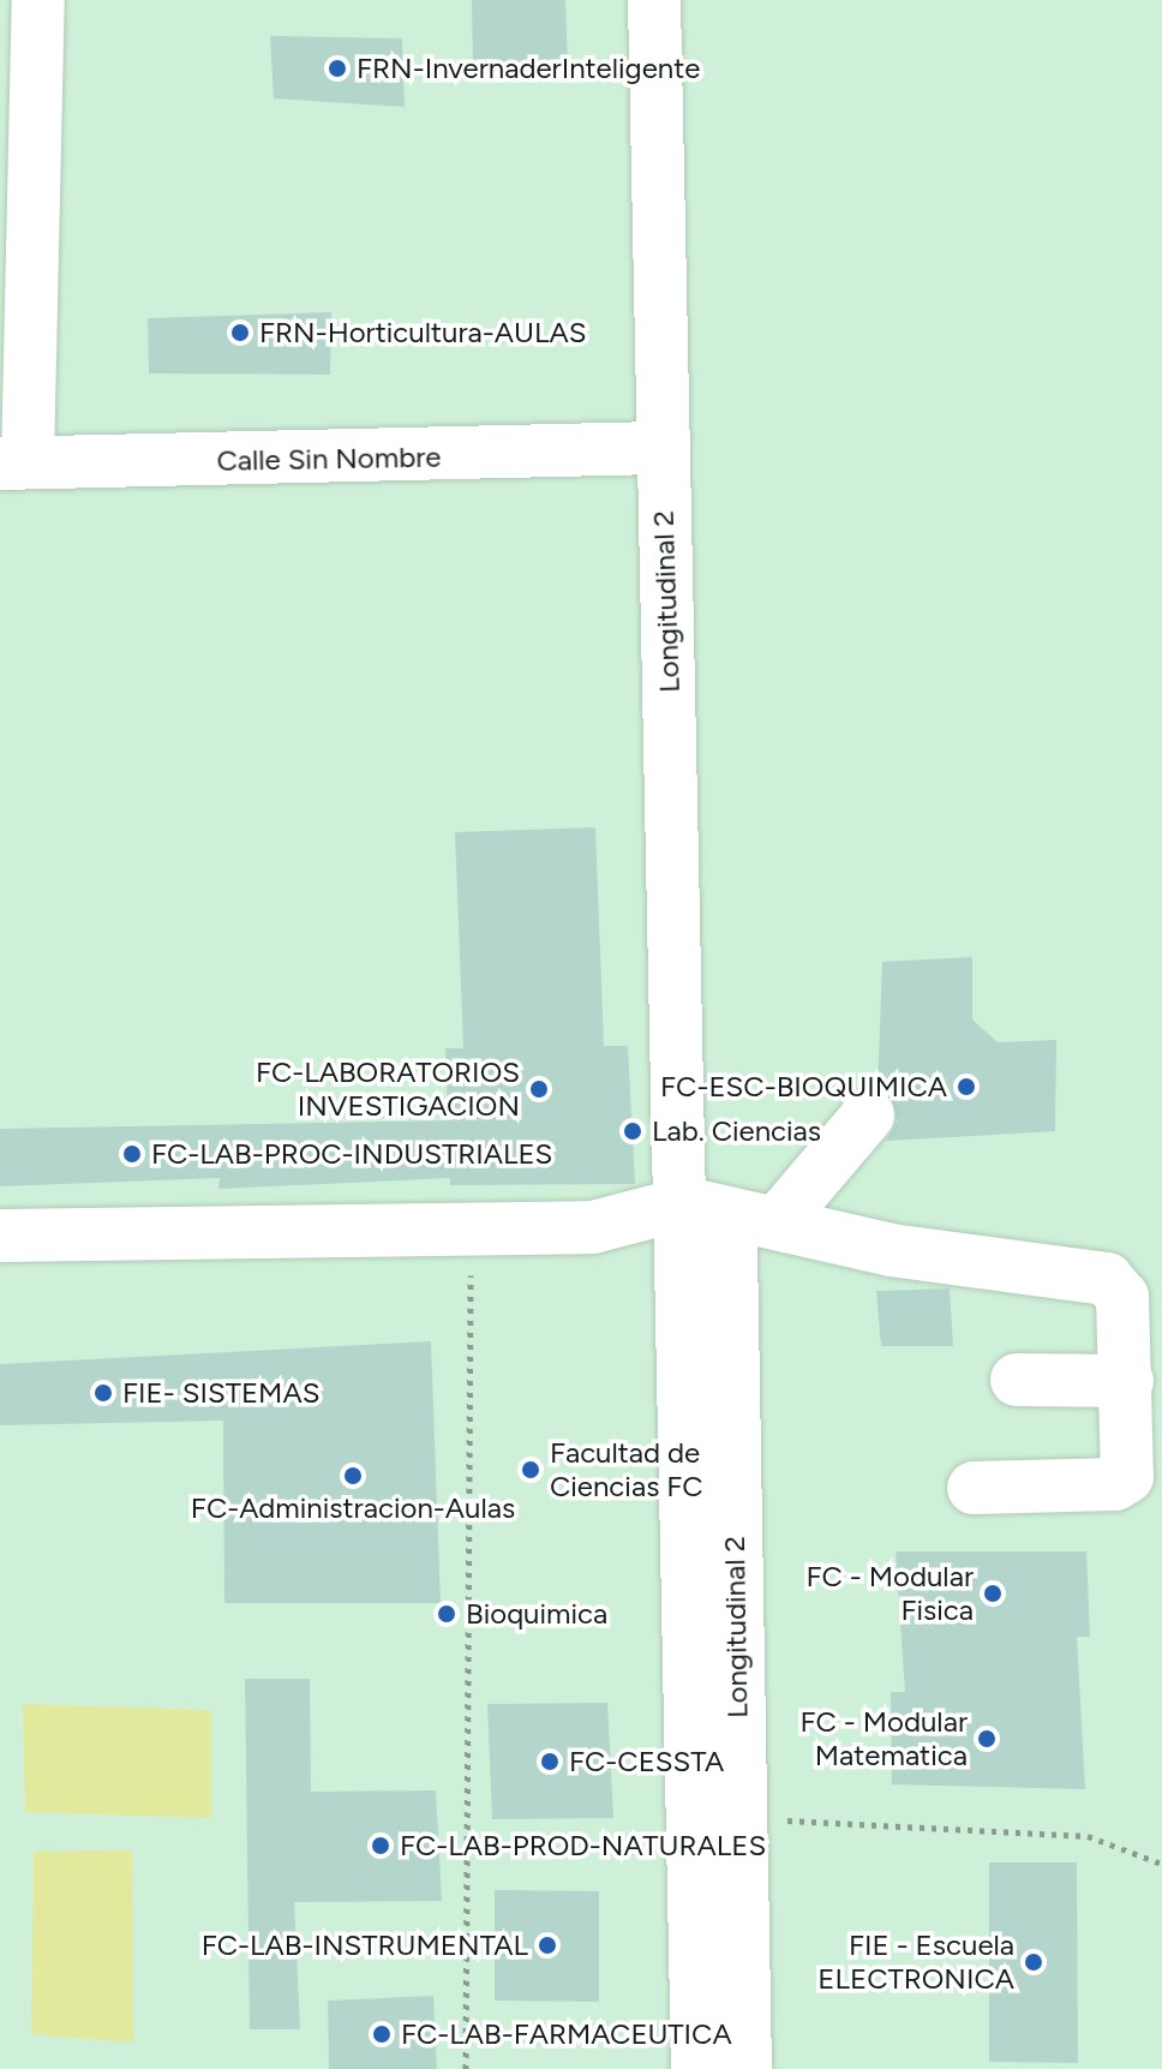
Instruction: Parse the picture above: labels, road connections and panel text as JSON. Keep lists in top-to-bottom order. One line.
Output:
{"streets":{"street":["Calle Sin Nombre","Longitudinal 2"]},"crossings":[["Calle Sin Nombre","Longitudinal 2"]],"places":["FRN-InvernaderInteligente","FRN-Horticultura-AULAS","FC-ESC-BIOQUIMICA","FC-LABORATORIOS INVESTIGACION","Lab. Ciencias","FC-LAB-PROC-INDUSTRIALES","FIE- SISTEMAS","Facultad de Ciencias FC","FC-Administracion-Aulas","FC - Modular Fisica","Bioquimica","FC - Modular Matematica","FC-CESSTA","FC-LAB-PROD-NATURALES","FC-LAB-INSTRUMENTAL","FIE - Escuela ELECTRONICA","FC-LAB-FARMACEUTICA"]}
